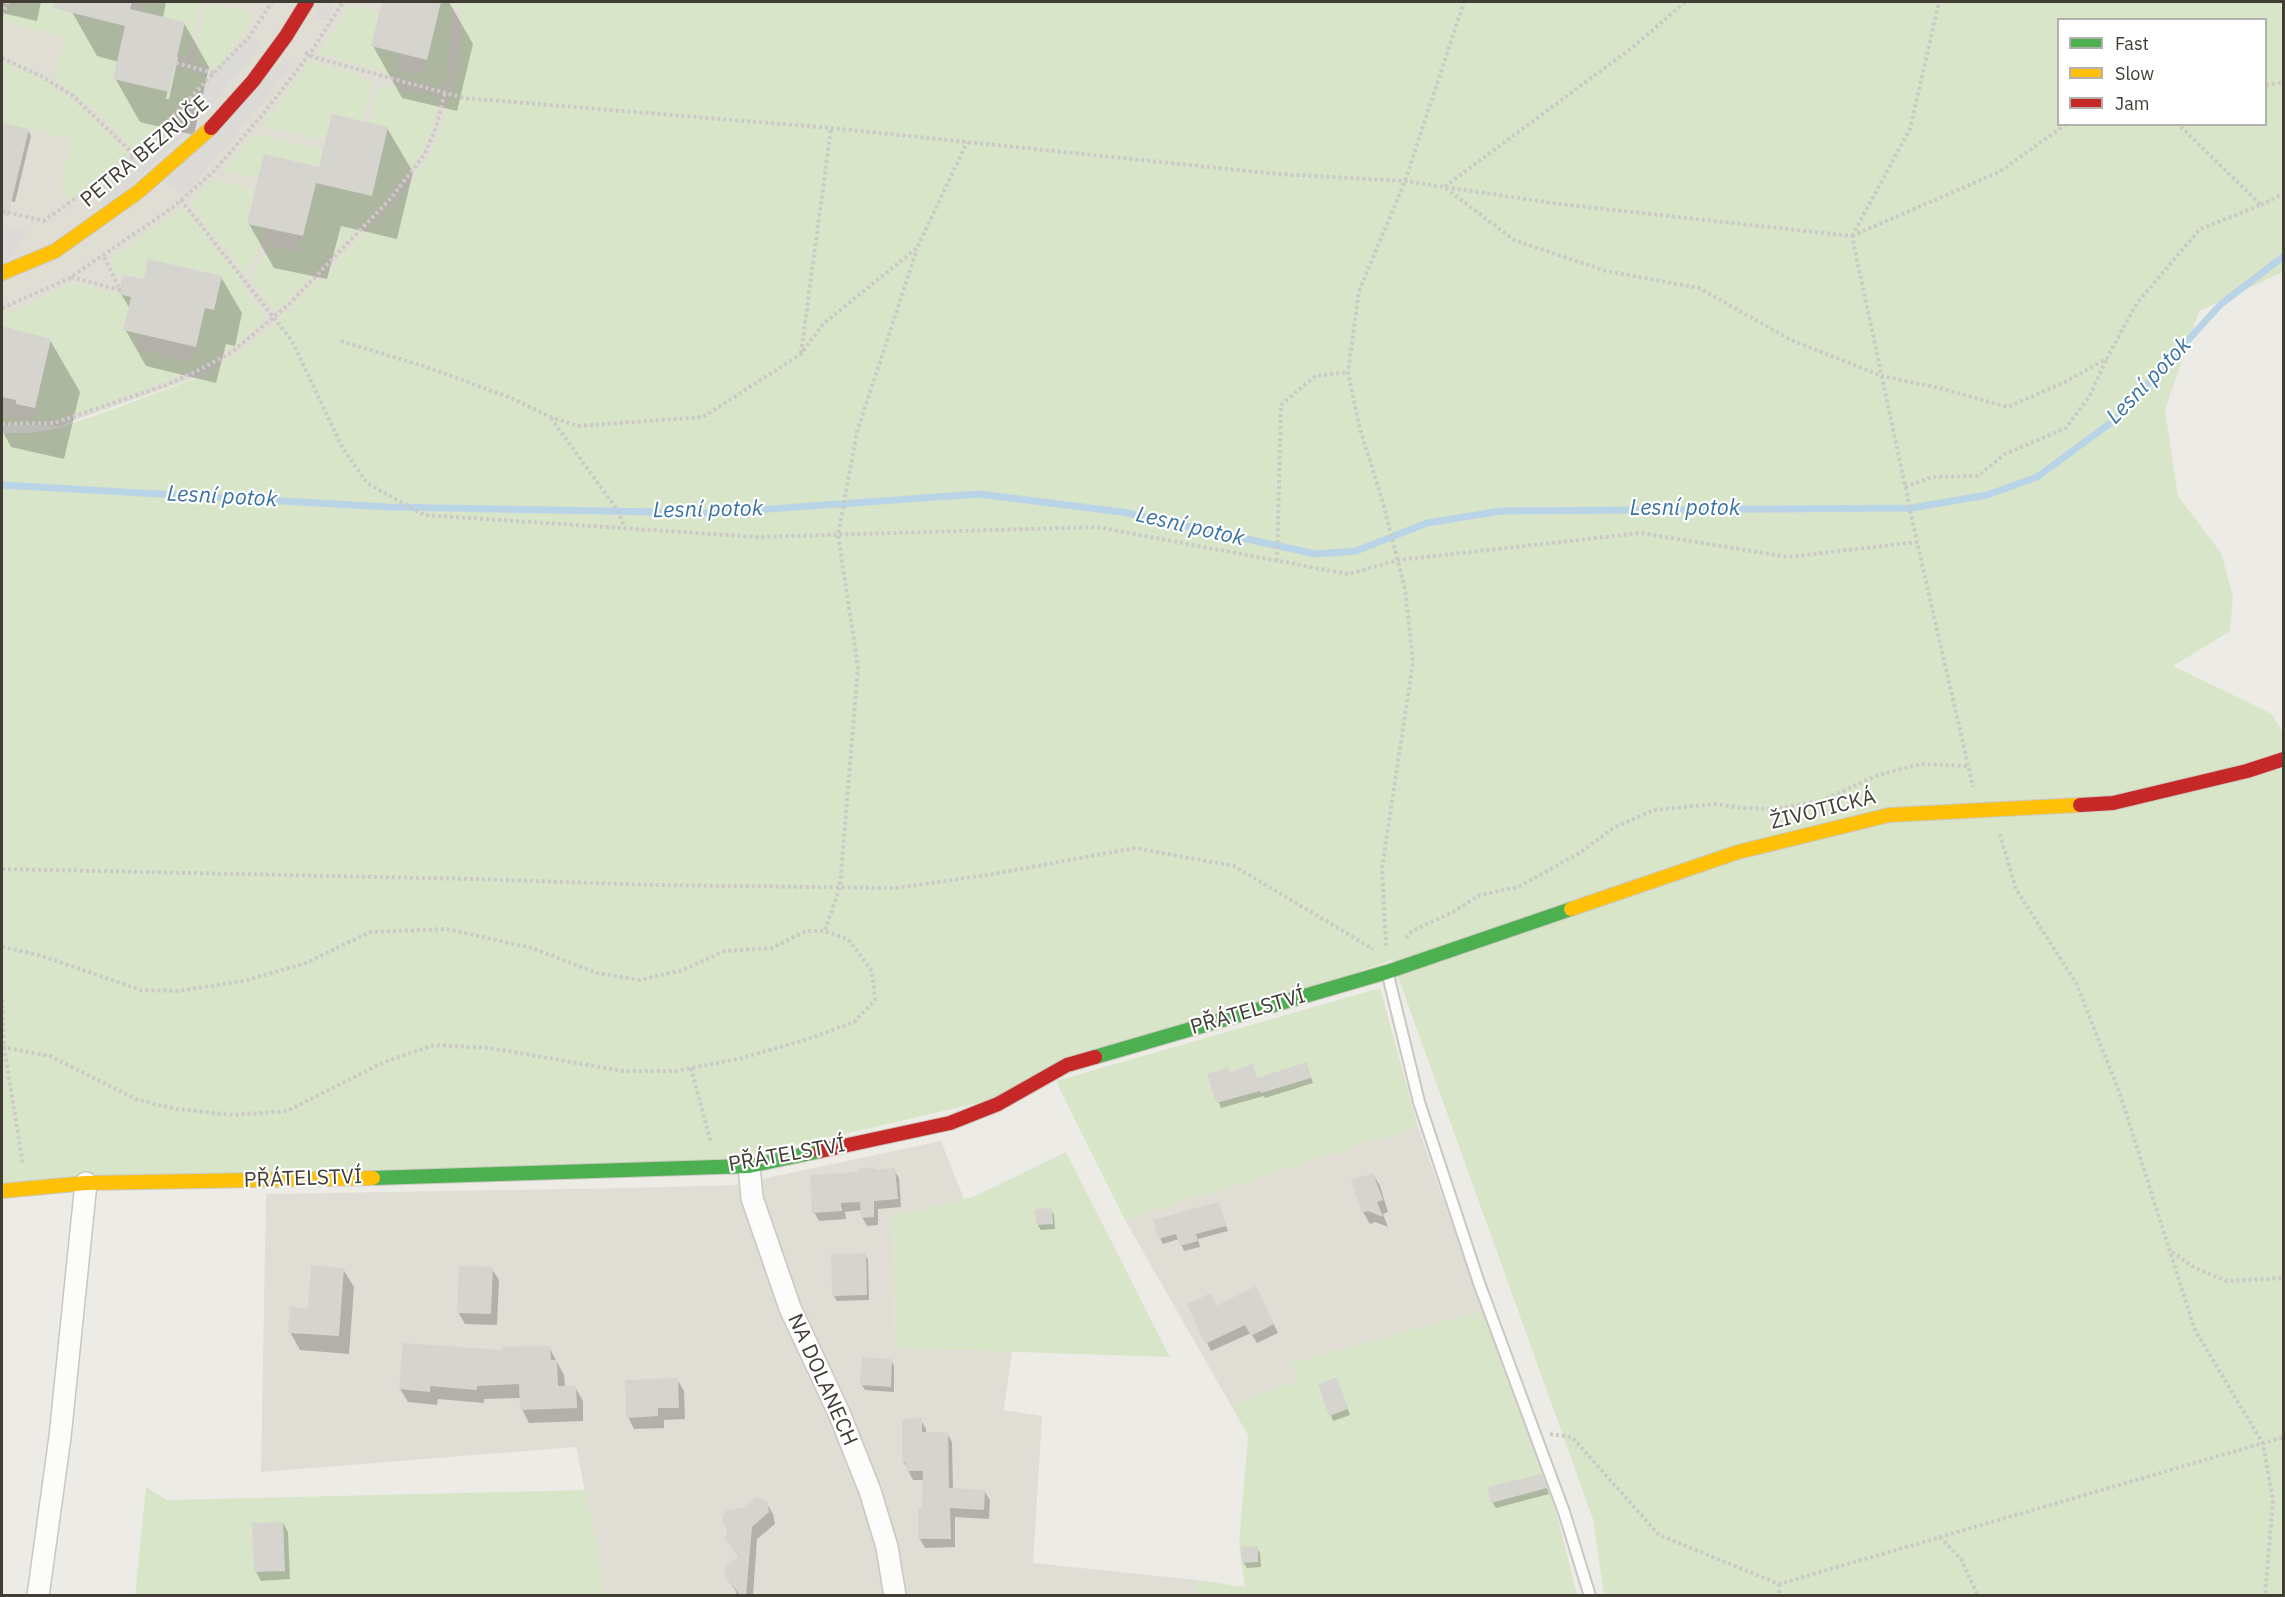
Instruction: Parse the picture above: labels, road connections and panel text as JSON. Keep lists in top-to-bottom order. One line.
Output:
{"streets":{"street":["PETRA BEZRUČE","ŽIVOTICKÁ","PŘÁTELSTVÍ","NA DOLANECH"]},"crossings":[["ŽIVOTICKÁ","PŘÁTELSTVÍ"],["PŘÁTELSTVÍ","NA DOLANECH"]],"water":["Lesní potok"],"legend":["Fast","Slow","Jam"]}
